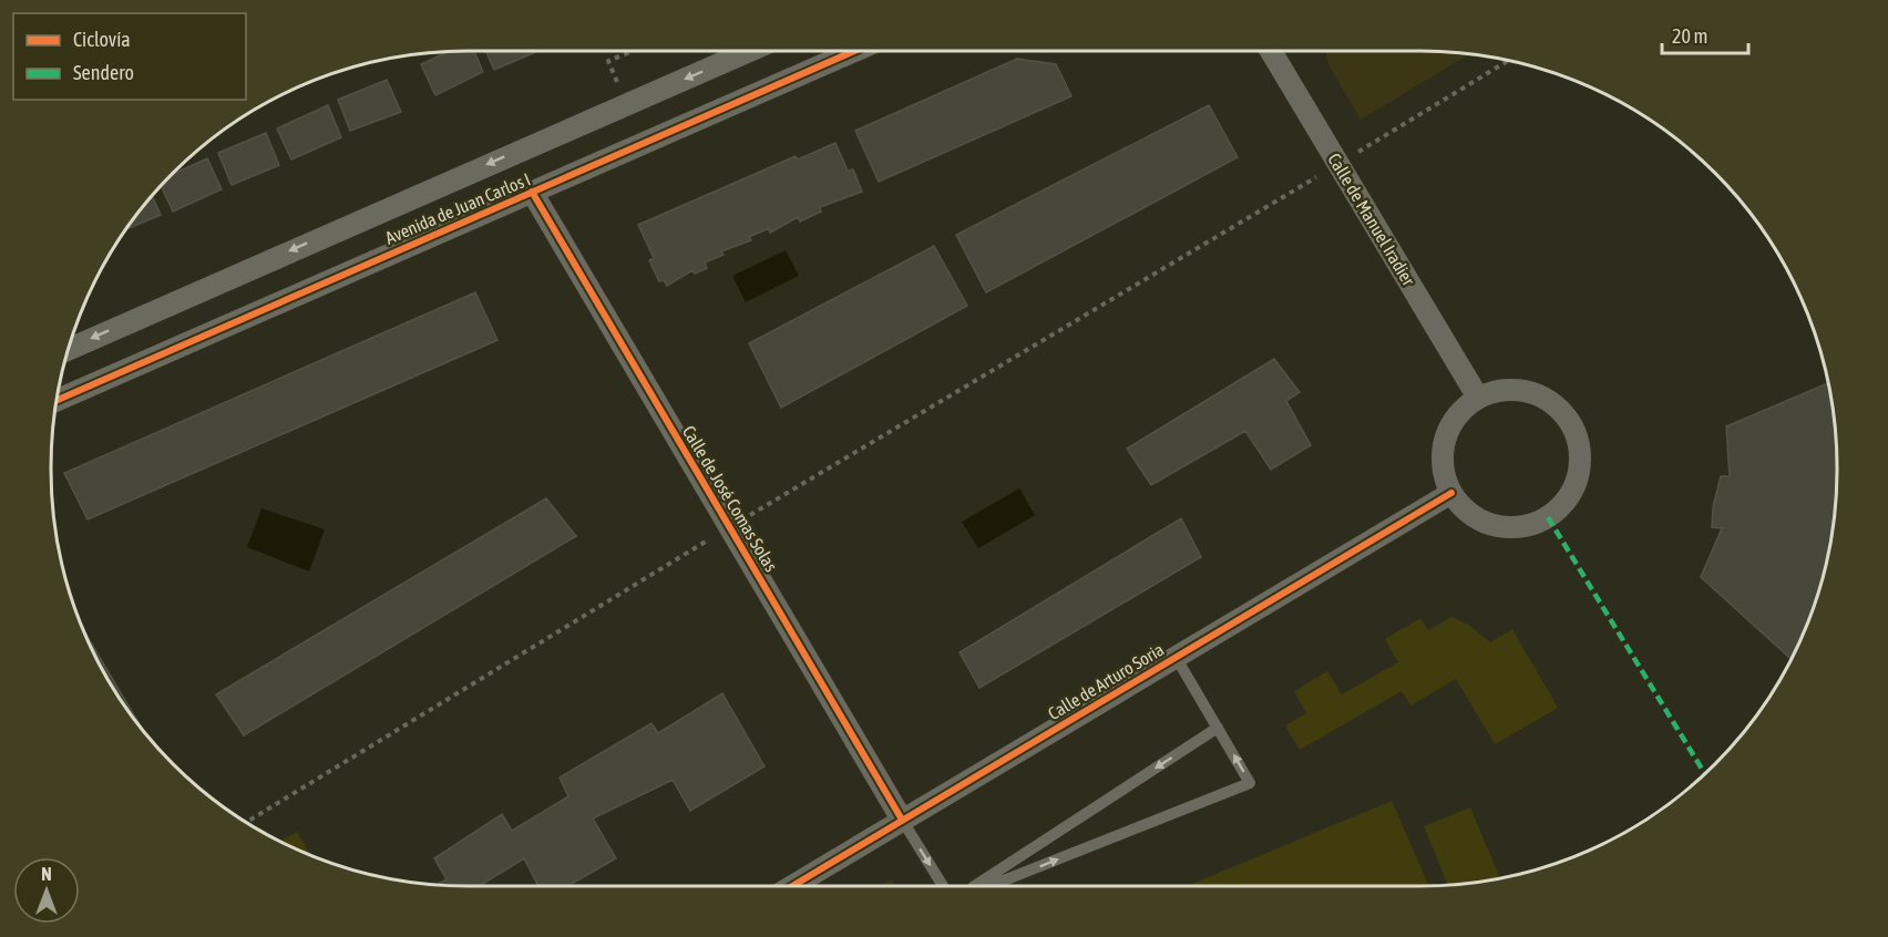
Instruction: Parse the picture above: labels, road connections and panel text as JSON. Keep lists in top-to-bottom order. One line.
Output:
{"streets":{"street":["Avenida de Juan Carlos I","Calle de Manuel Iradier","Calle de José Comas Solas","Calle de Arturo Soria"]},"crossings":[["Avenida de Juan Carlos I","Calle de José Comas Solas"],["Calle de Manuel Iradier","Calle de Arturo Soria"],["Calle de José Comas Solas","Calle de Arturo Soria"]],"legend":["Ciclovía","Sendero"],"scale_bar":"20 m","north":"top"}
